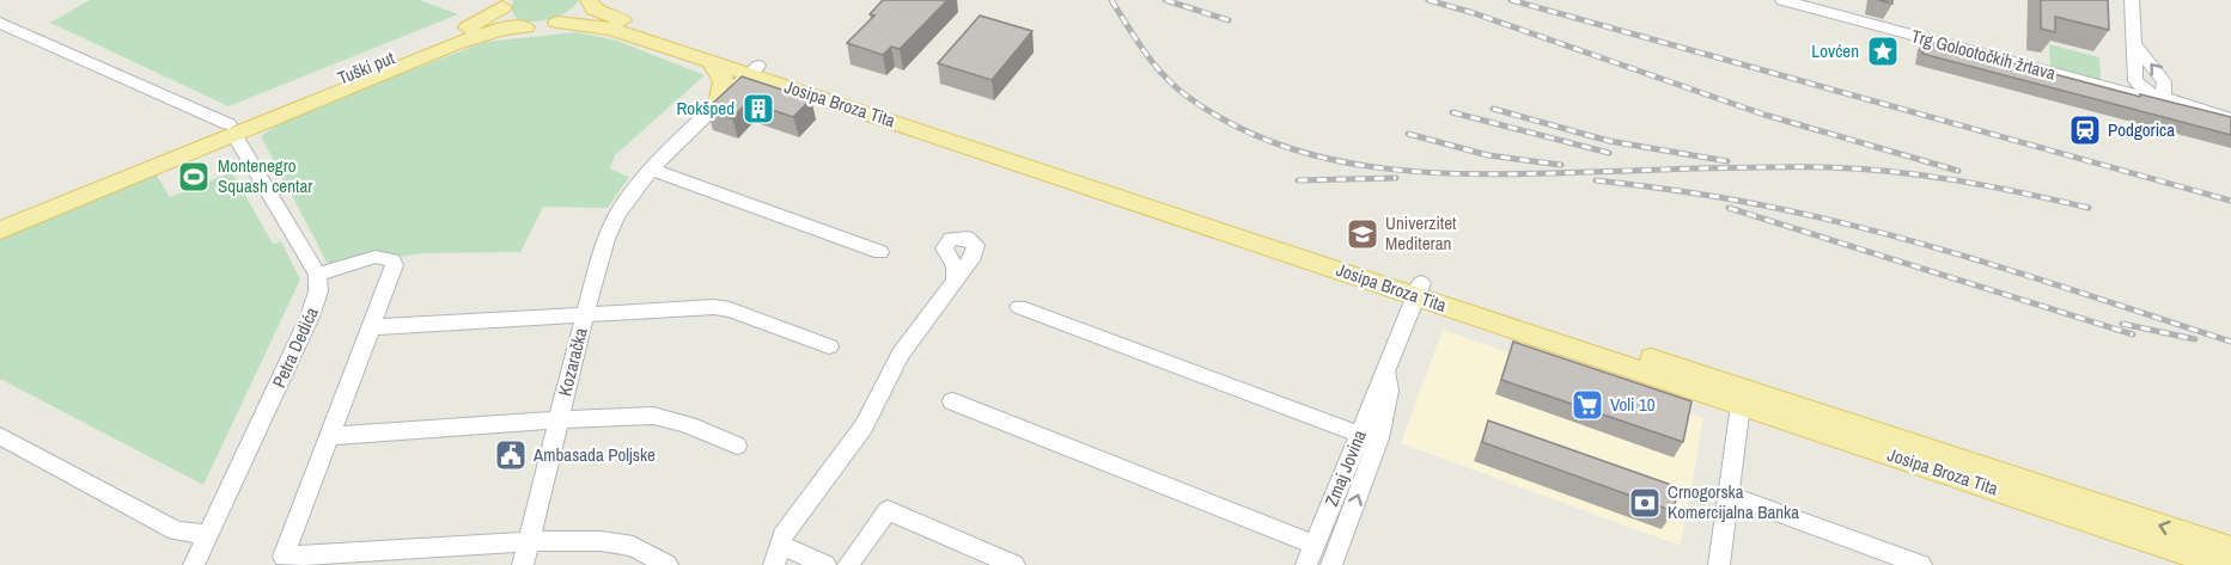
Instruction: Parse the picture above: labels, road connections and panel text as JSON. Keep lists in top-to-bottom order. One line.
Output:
{"streets":{"main road":["Tuški put","Josipa Broza Tita"],"street":["Trg Golootočkih žrtava","Petra Dedića","Kozaračka","Zmaj Jovina"]},"crossings":[["Tuški put","Josipa Broza Tita"],["Josipa Broza Tita","Kozaračka"],["Josipa Broza Tita","Zmaj Jovina"]],"places":{"place":["Lovćen"],"building":["Rokšped"],"station":["Podgorica"],"sports":["Montenegro Squash centar"],"school or university":["Univerzitet Mediteran"],"supermarket":["Voli 10"],"public building":["Ambasada Poljske"],"bank":["Crnogorska Komercijalna Banka"]}}
